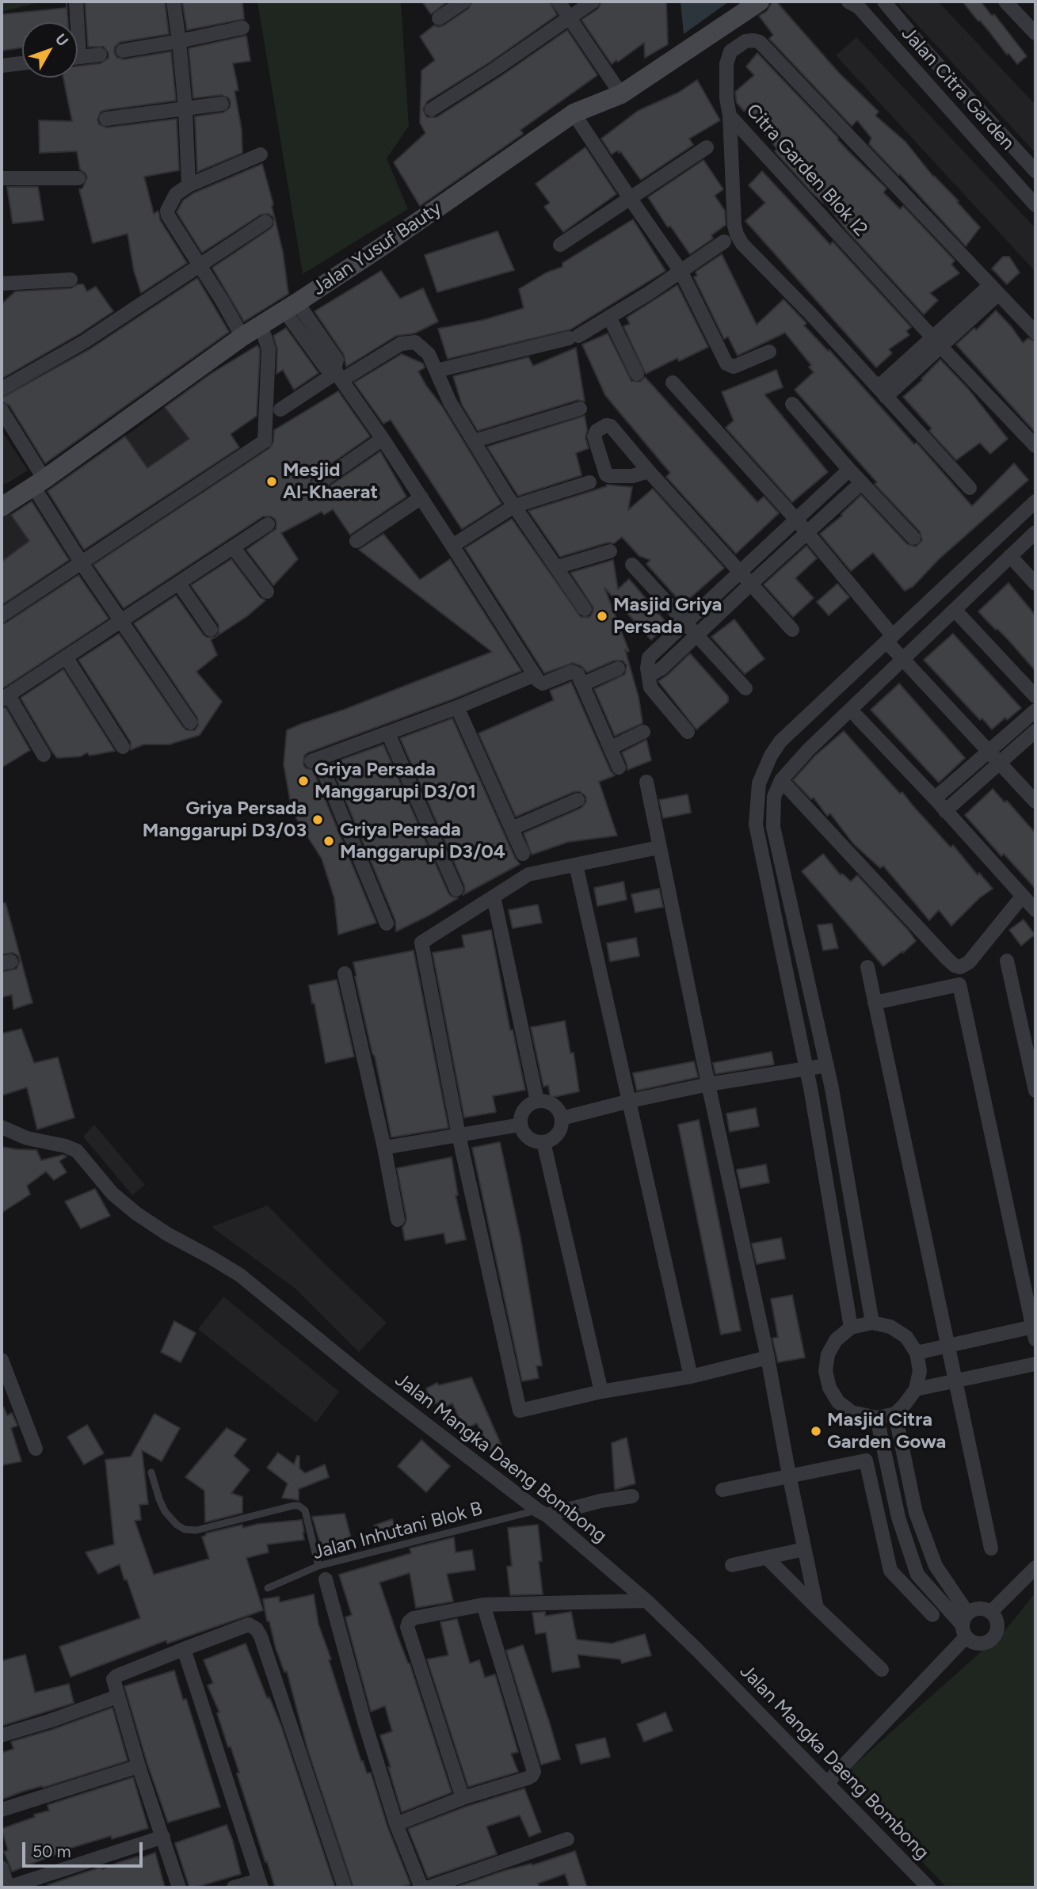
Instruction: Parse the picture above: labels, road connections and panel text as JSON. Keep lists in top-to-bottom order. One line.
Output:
{"streets":{"street":["Jalan Citra Garden","Citra Garden Blok I2","Jalan Yusuf Bauty","Jalan Mangka Daeng Bombong"],"lane":["Jalan Inhutani Blok B"]},"crossings":[["Jalan Mangka Daeng Bombong","Jalan Inhutani Blok B"]],"places":["Mesjid Al-Khaerat","Masjid Griya Persada","Griya Persada Manggarupi D3/01","Griya Persada Manggarupi D3/03","Griya Persada Manggarupi D3/04","Masjid Citra Garden Gowa"],"scale_bar":"50 m","north":"top right"}
